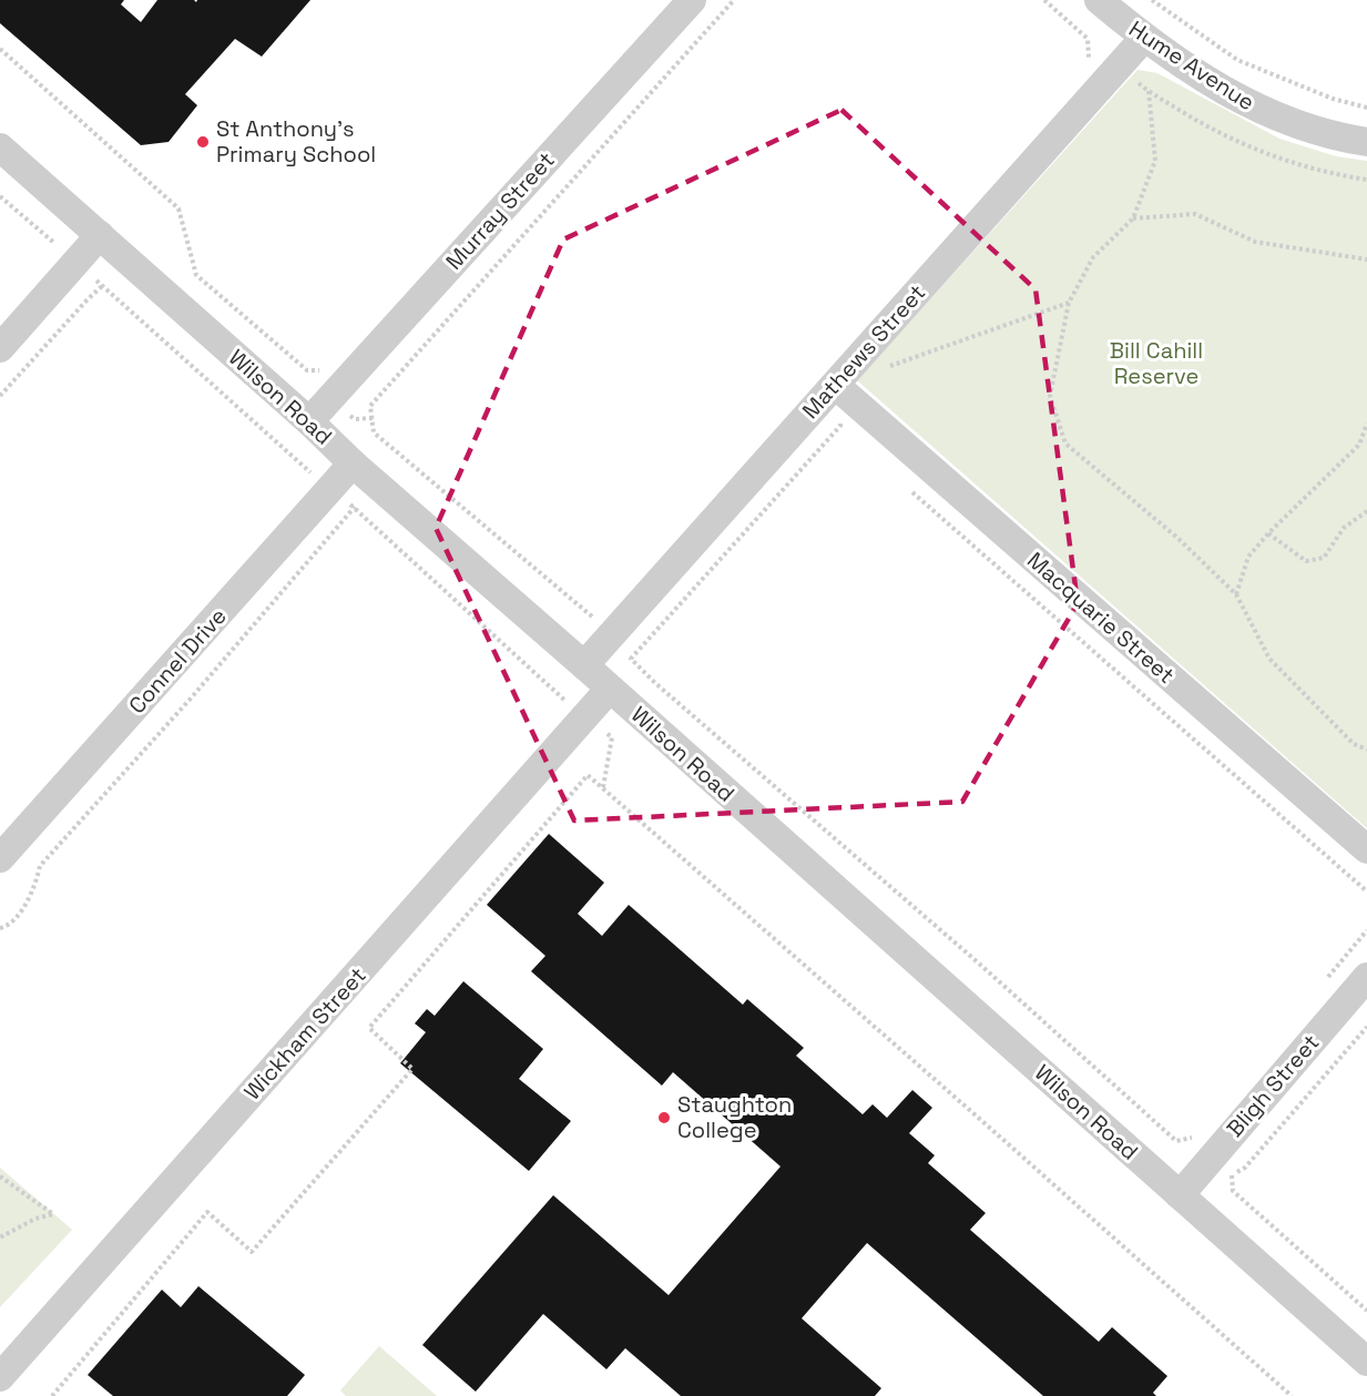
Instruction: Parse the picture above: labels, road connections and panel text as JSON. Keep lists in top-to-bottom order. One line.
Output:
{"streets":{"street":["Hume Avenue","Murray Street","Mathews Street","Wilson Road","Macquarie Street","Connel Drive","Wickham Street","Bligh Street"]},"crossings":[["Hume Avenue","Mathews Street"],["Murray Street","Wilson Road"],["Mathews Street","Wilson Road"],["Mathews Street","Macquarie Street"],["Wilson Road","Connel Drive"],["Wilson Road","Wickham Street"],["Wilson Road","Bligh Street"]],"parks":["Bill Cahill Reserve"],"places":["St Anthony's Primary School","Staughton College"]}
